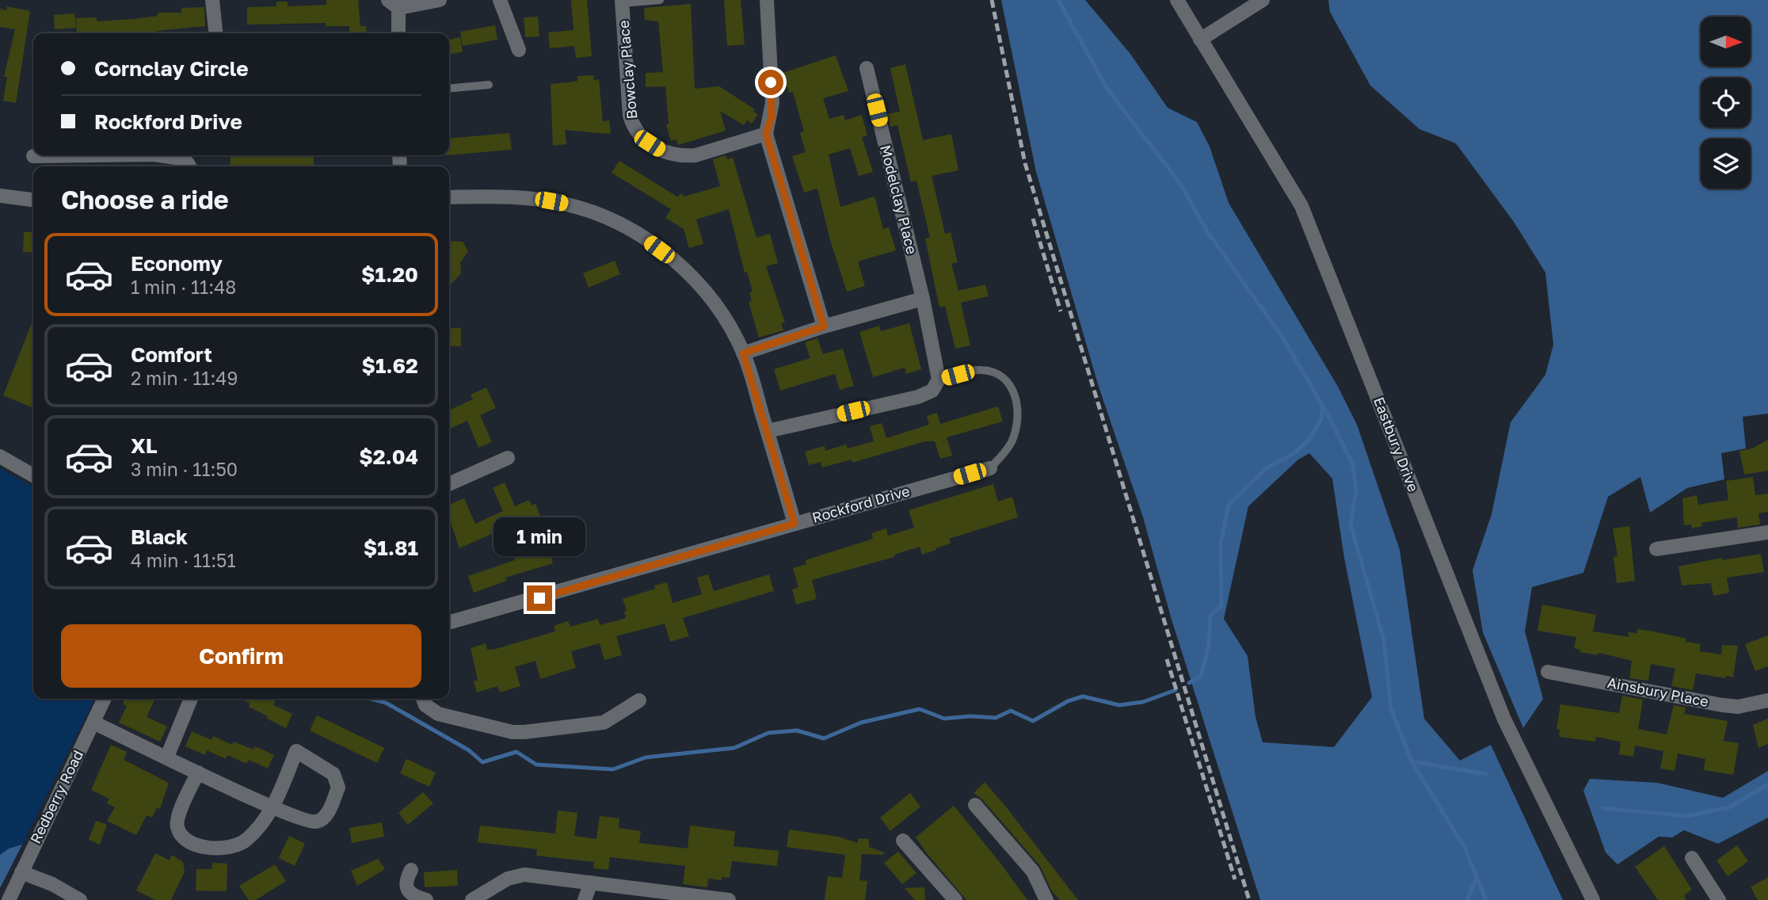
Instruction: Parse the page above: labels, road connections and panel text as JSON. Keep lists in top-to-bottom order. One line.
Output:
{"streets":{"street":["Bowclay Place","Modelclay Place","Eastbury Drive","Rockford Drive","Ainsbury Place","Redberry Road"]},"north":"right","page":{"banner":["Cornclay Circle","Rockford Drive"],"heading":"Choose a ride","list":[{"name":"Economy","note":"1 min · 11:48","value":"$1.20"},{"name":"Comfort","note":"2 min · 11:49","value":"$1.62"},{"name":"XL","note":"3 min · 11:50","value":"$2.04"},{"name":"Black","note":"4 min · 11:51","value":"$1.81"}],"bubble":"1 min","buttons":"Confirm"}}
